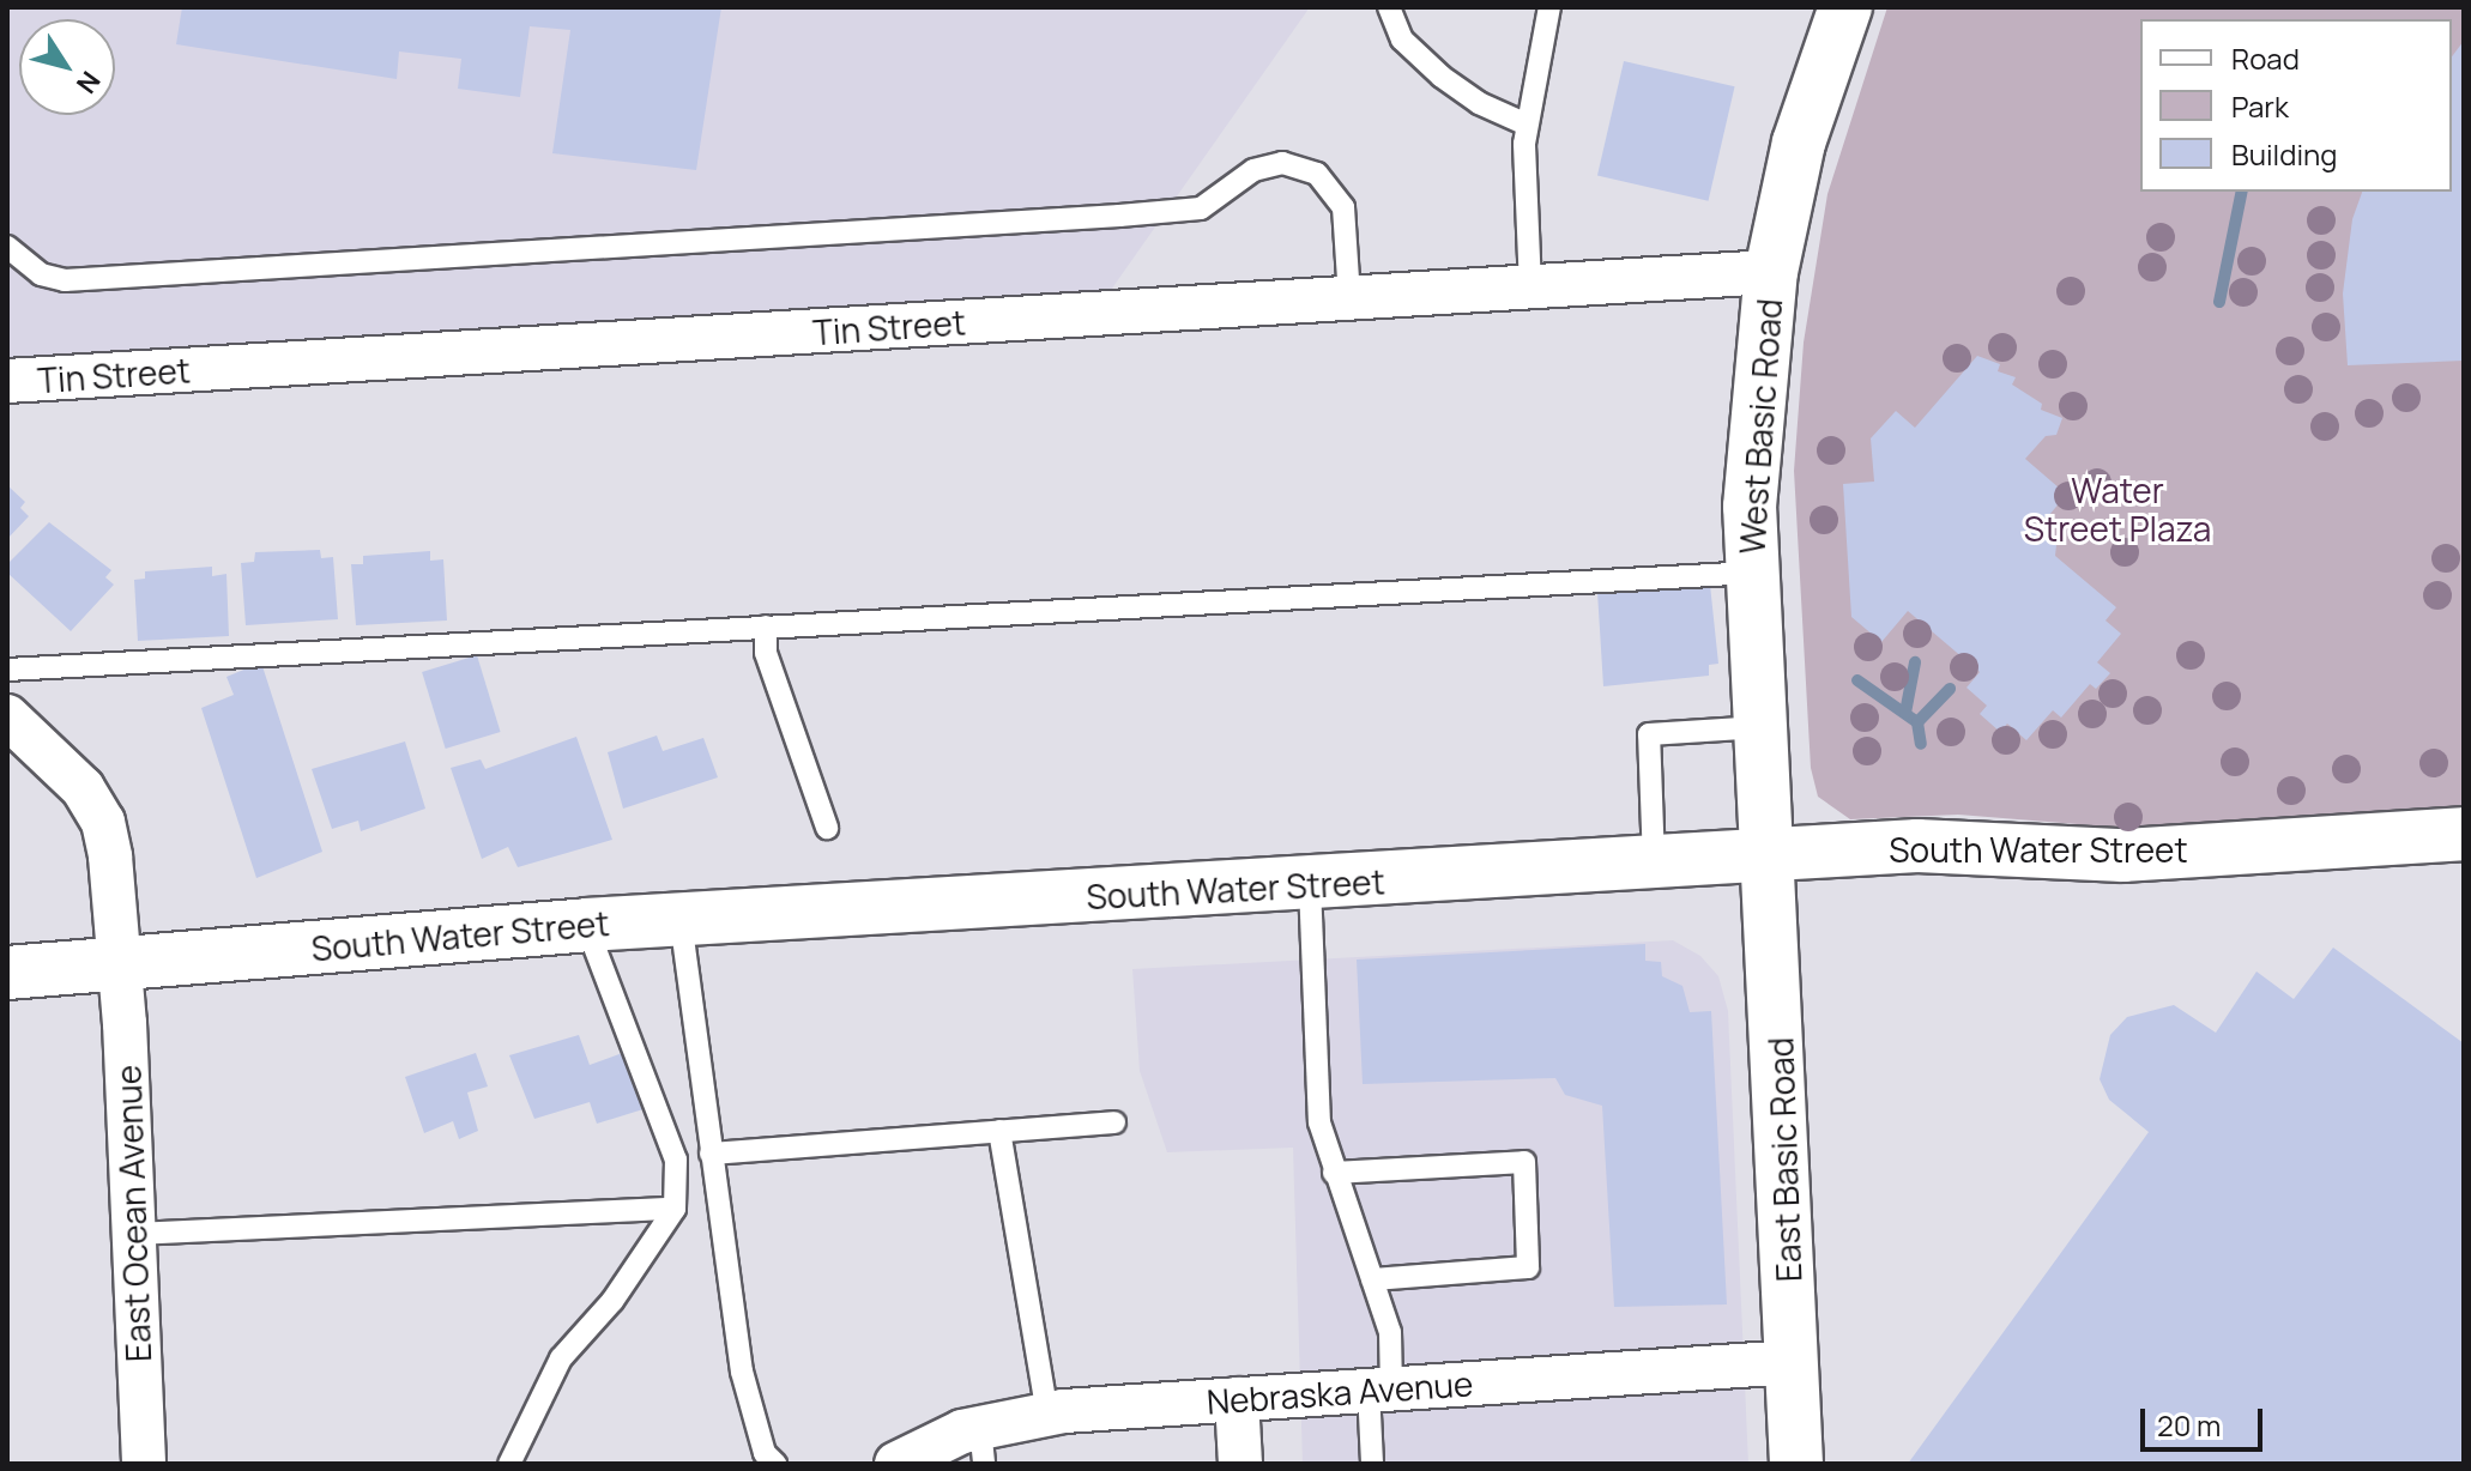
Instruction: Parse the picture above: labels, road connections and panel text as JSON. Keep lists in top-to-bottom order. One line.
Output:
{"streets":{"main road":["West Basic Road","South Water Street","East Basic Road"],"street":["Tin Street","East Ocean Avenue","Nebraska Avenue"]},"crossings":[["Tin Street","West Basic Road"],["West Basic Road","South Water Street"],["West Basic Road","East Basic Road"],["South Water Street","East Basic Road"],["South Water Street","East Ocean Avenue"],["East Basic Road","Nebraska Avenue"]],"parks":["Water Street Plaza"],"legend":["Road","Park","Building"],"scale_bar":"20 m","north":"bottom right"}
